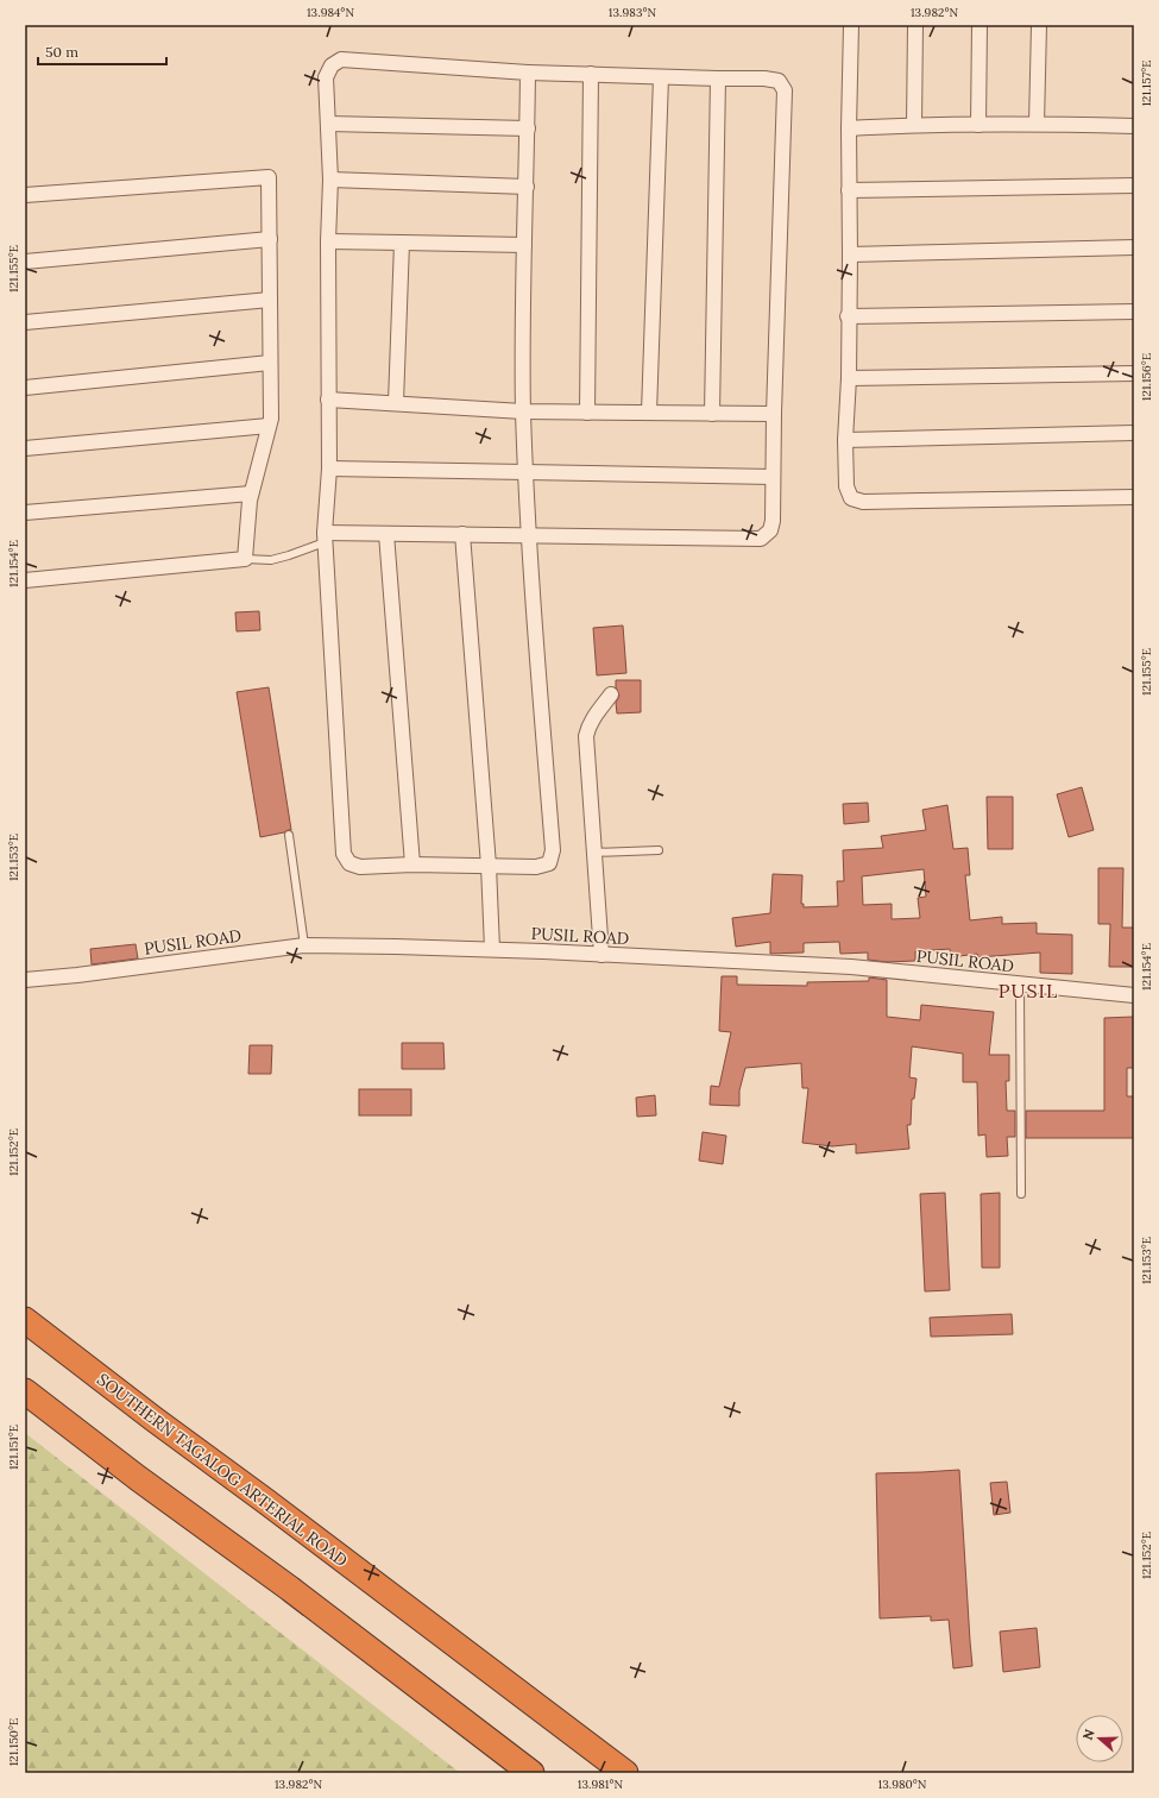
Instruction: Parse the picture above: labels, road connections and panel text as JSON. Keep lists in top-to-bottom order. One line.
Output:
{"streets":{"highway":["SOUTHERN TAGALOG ARTERIAL ROAD"],"street":["PUSIL ROAD"]},"districts":["PUSIL"],"scale_bar":"50 m","north":"left","coordinates":["13.984°N","13.983°N","13.982°N","121.157°E","121.155°E","121.156°E","121.154°E","121.153°E","121.152°E","121.151°E","121.150°E","13.981°N","13.980°N"]}
